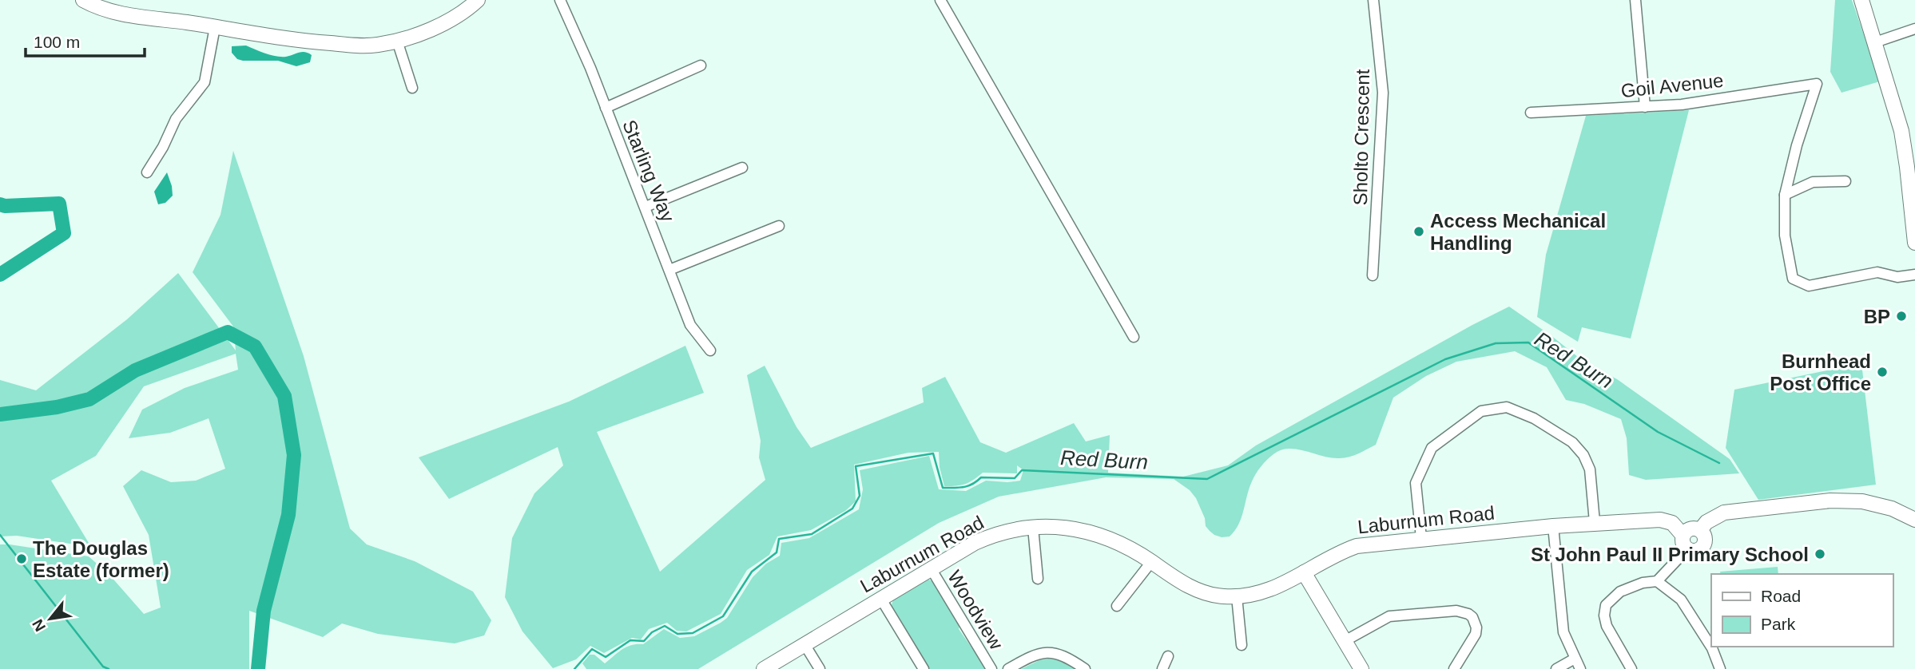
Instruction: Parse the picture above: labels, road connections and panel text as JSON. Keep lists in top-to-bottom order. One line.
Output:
{"streets":{"street":["Goil Avenue","Sholto Crescent","Starling Way","Laburnum Road","Woodview"]},"crossings":[["Laburnum Road","Woodview"]],"water":["Red Burn"],"places":["Access Mechanical Handling","BP","Burnhead Post Office","St John Paul II Primary School","The Douglas Estate (former)"],"legend":["Road","Park"],"scale_bar":"100 m","north":"bottom left"}
